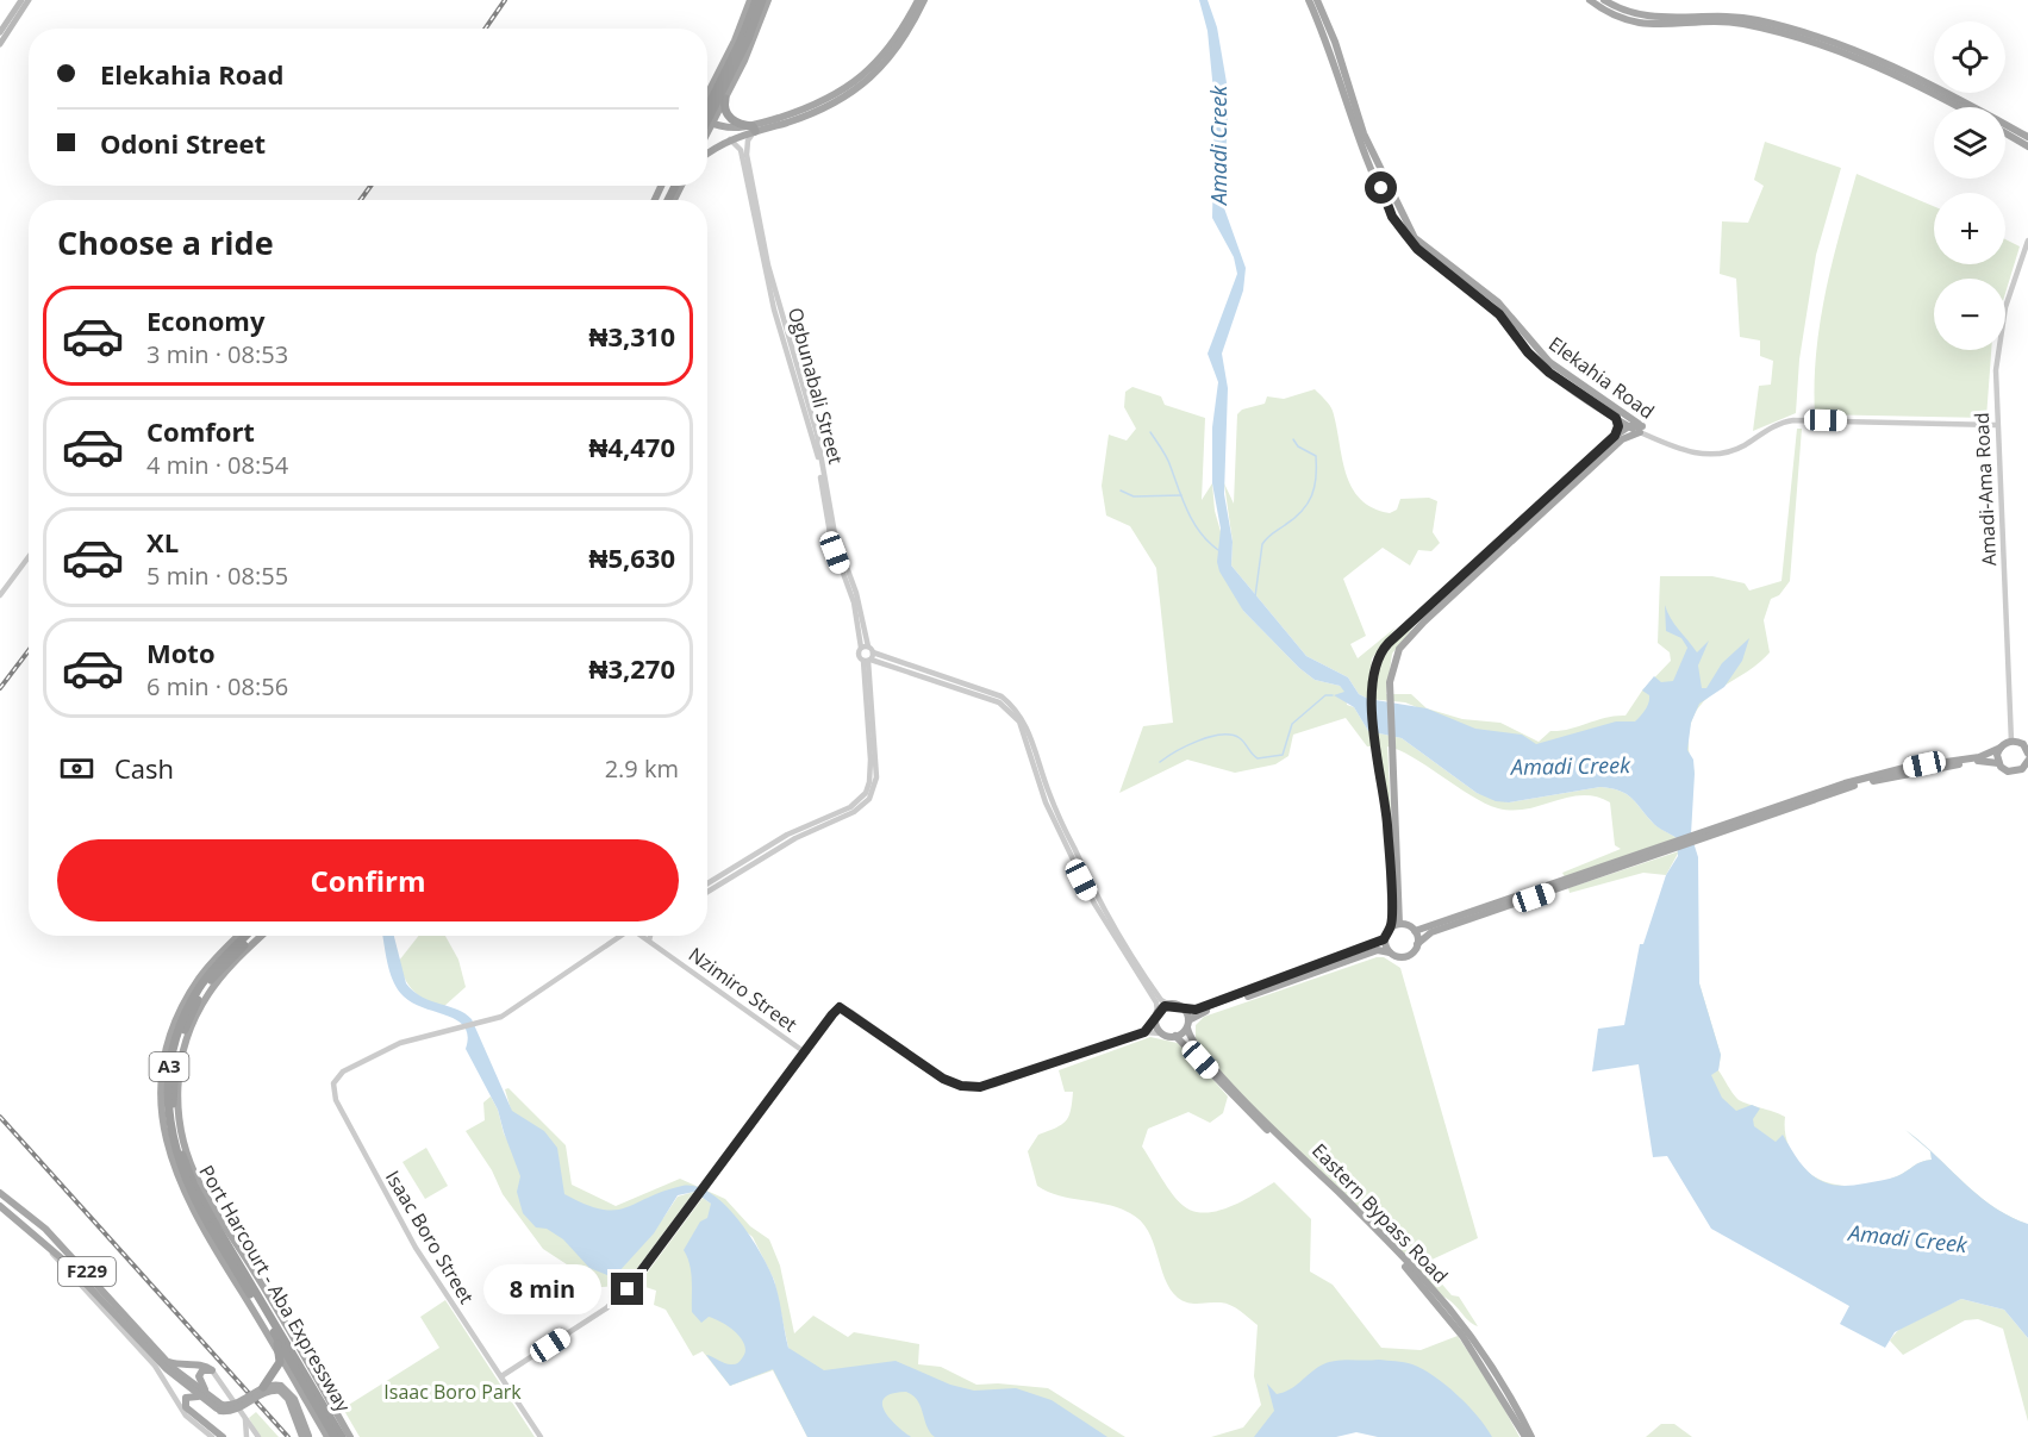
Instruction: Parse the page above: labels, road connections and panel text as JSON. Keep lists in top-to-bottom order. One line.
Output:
{"streets":{"highway":["A3","Port Harcourt - Aba Expressway"],"main road":["Elekahia Road","Eastern Bypass Road","F229"],"street":["Ogbunabali Street","Amadi-Ama Road","Nzimiro Street","Isaac Boro Street"]},"crossings":[["Elekahia Road","Amadi-Ama Road"]],"water":["Amadi Creek"],"parks":["Isaac Boro Park"],"page":{"map_buttons":["+","−"],"banner":["Elekahia Road","Odoni Street"],"heading":"Choose a ride","list":[{"name":"Economy","note":"3 min · 08:53","value":"₦3,310"},{"name":"Comfort","note":"4 min · 08:54","value":"₦4,470"},{"name":"XL","note":"5 min · 08:55","value":"₦5,630"},{"name":"Moto","note":"6 min · 08:56","value":"₦3,270"}],"pay":["Cash","2.9 km"],"buttons":"Confirm","bubble":"8 min"}}
